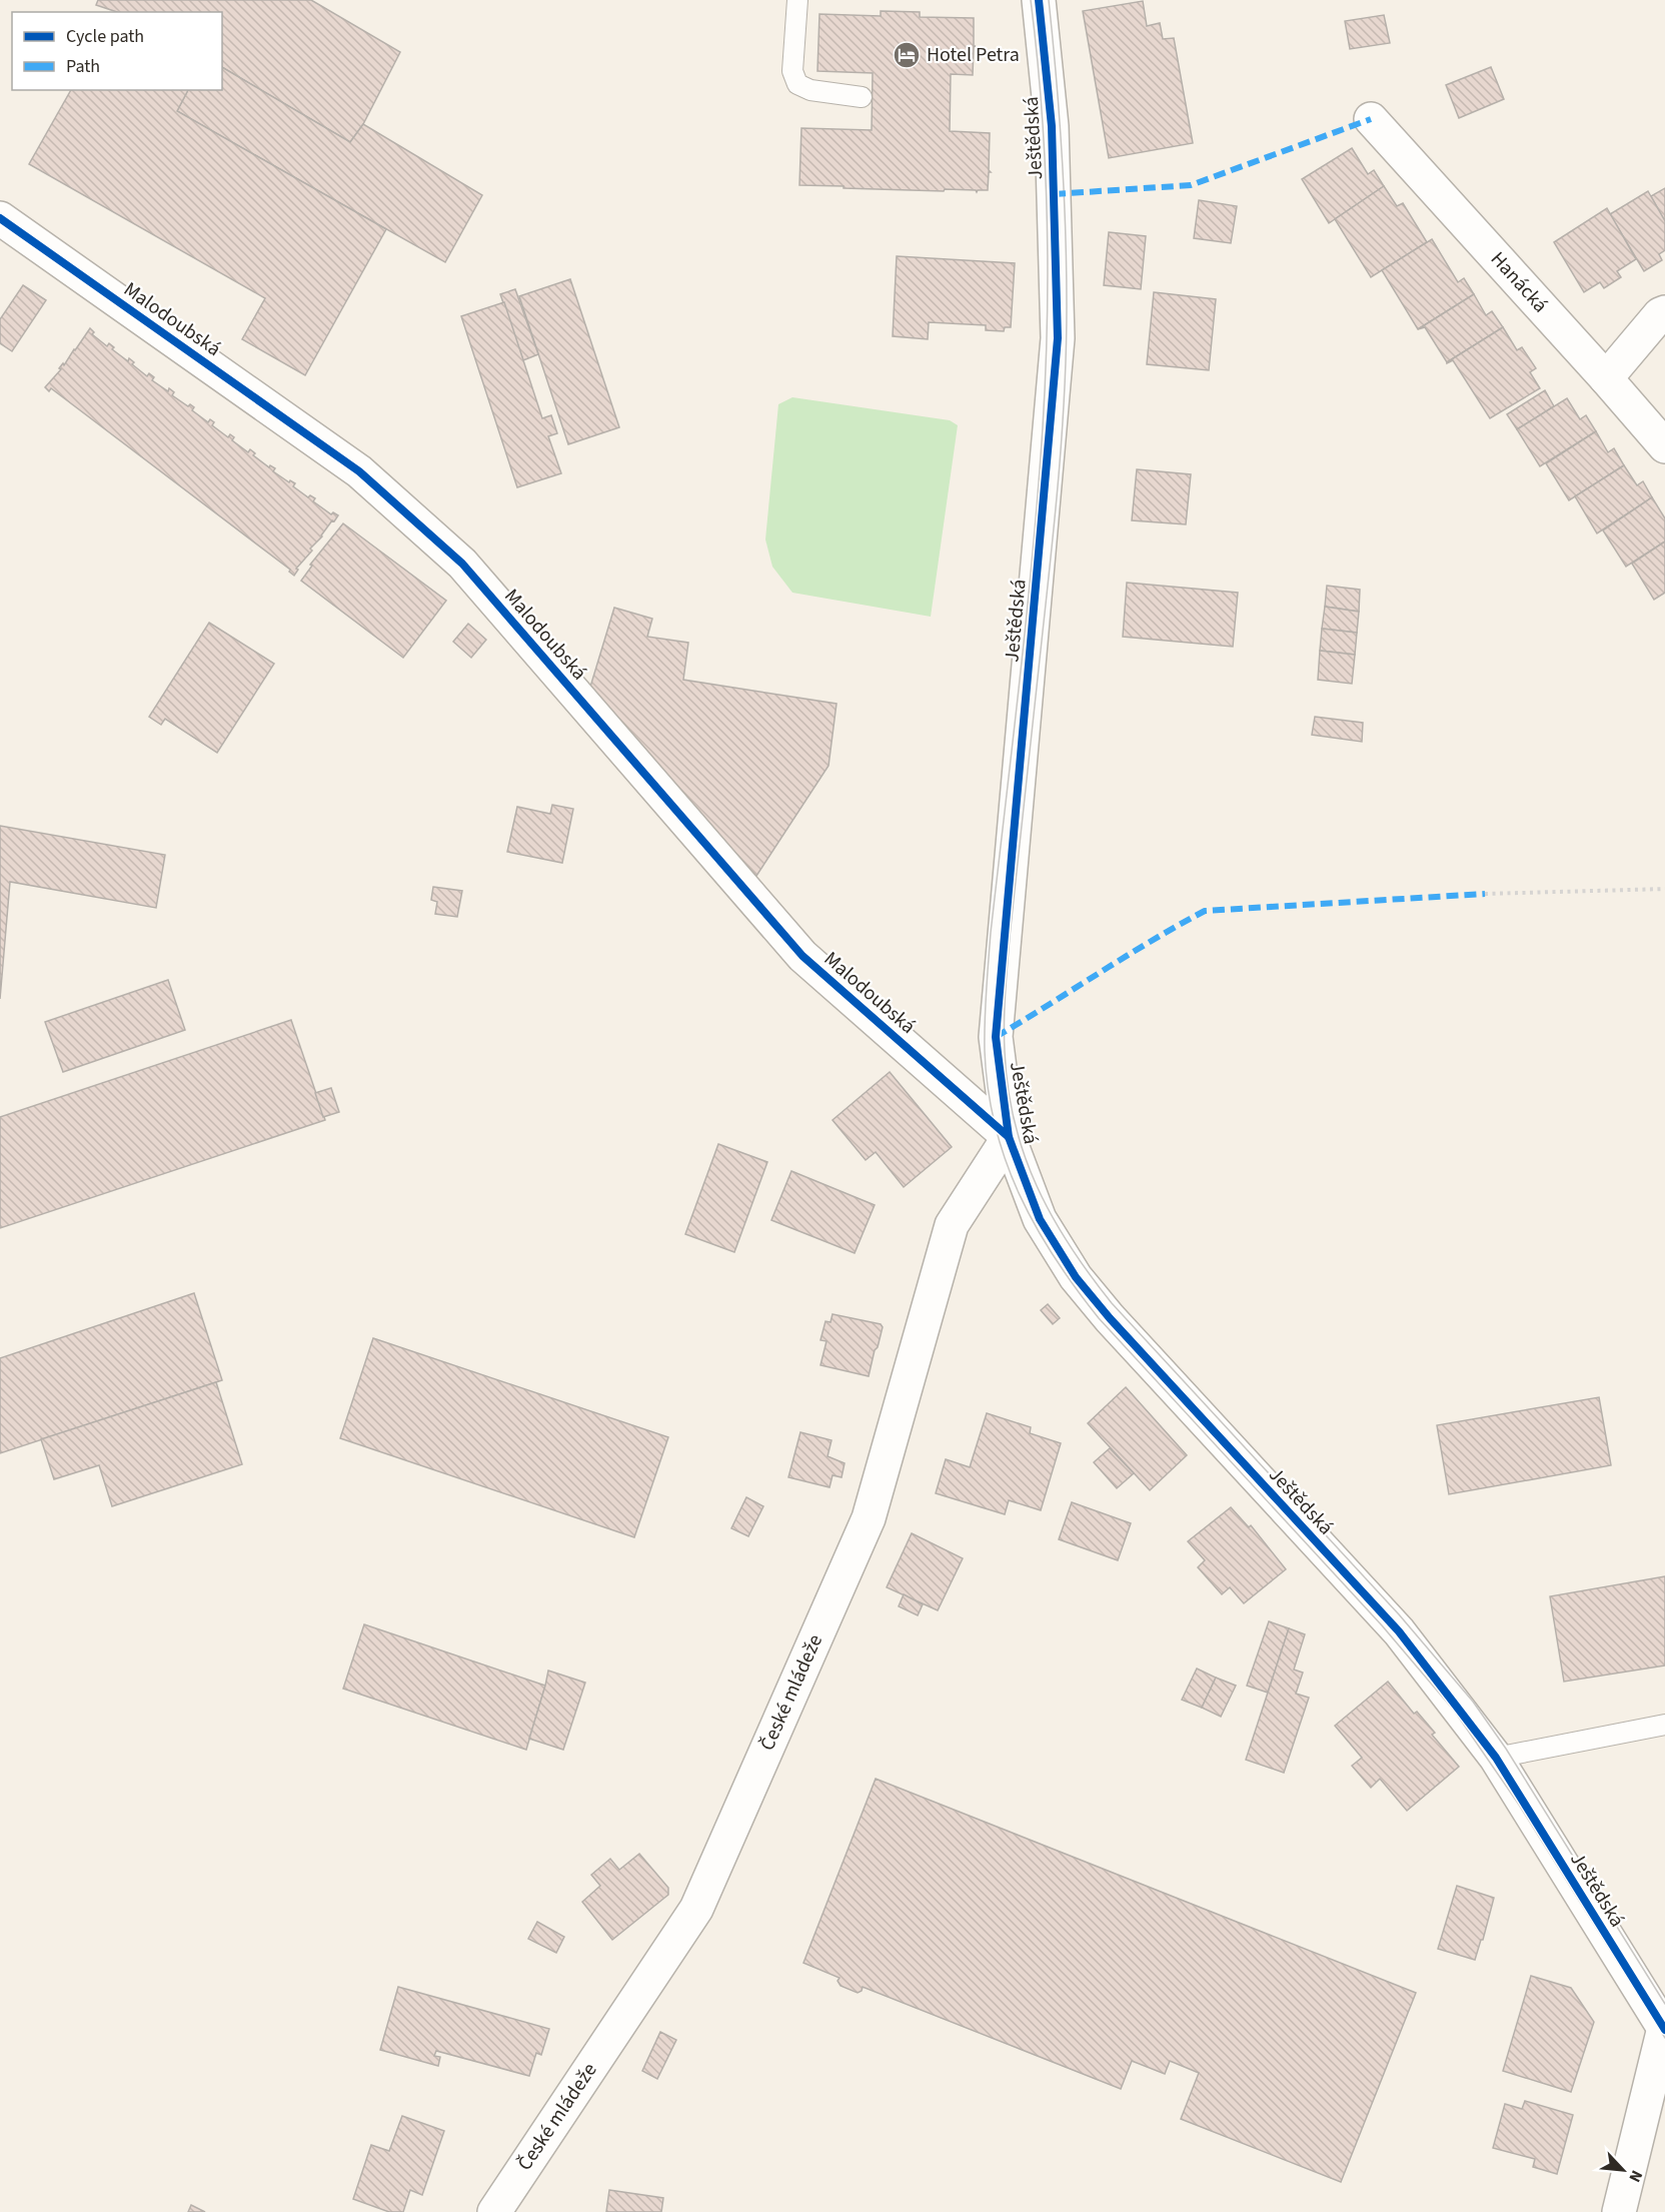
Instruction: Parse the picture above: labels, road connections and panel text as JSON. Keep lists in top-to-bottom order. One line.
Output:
{"streets":{"street":["Ještědská","Hanácká","Malodoubská","České mládeže"]},"crossings":[["Ještědská","Malodoubská"],["Ještědská","České mládeže"],["Malodoubská","České mládeže"]],"places":{"hotel":["Hotel Petra"]},"legend":["Cycle path","Path"],"north":"bottom right"}
